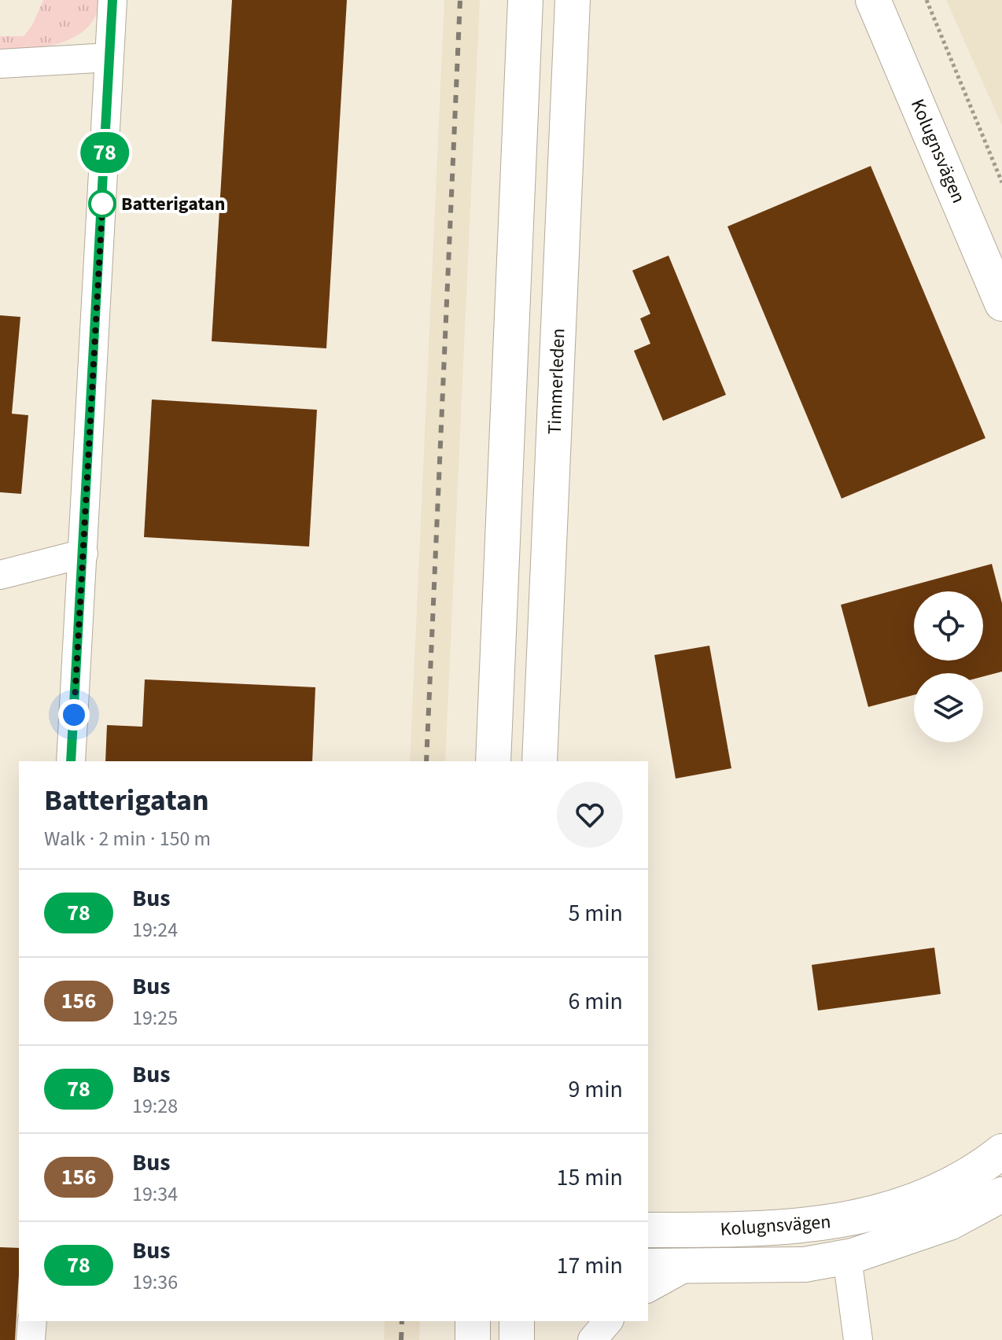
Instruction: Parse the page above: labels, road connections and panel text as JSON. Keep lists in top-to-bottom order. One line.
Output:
{"streets":{"main road":["Kolugnsvägen","Timmerleden"]},"places":["Batterigatan"],"lines":["bus line 78"],"page":{"on_map":"78","heading":["Batterigatan","Walk · 2 min · 150 m"],"list":[{"mark":"78","name":"Bus","note":"19:24","value":"5 min"},{"mark":"156","name":"Bus","note":"19:25","value":"6 min"},{"mark":"78","name":"Bus","note":"19:28","value":"9 min"},{"mark":"156","name":"Bus","note":"19:34","value":"15 min"},{"mark":"78","name":"Bus","note":"19:36","value":"17 min"}]}}
